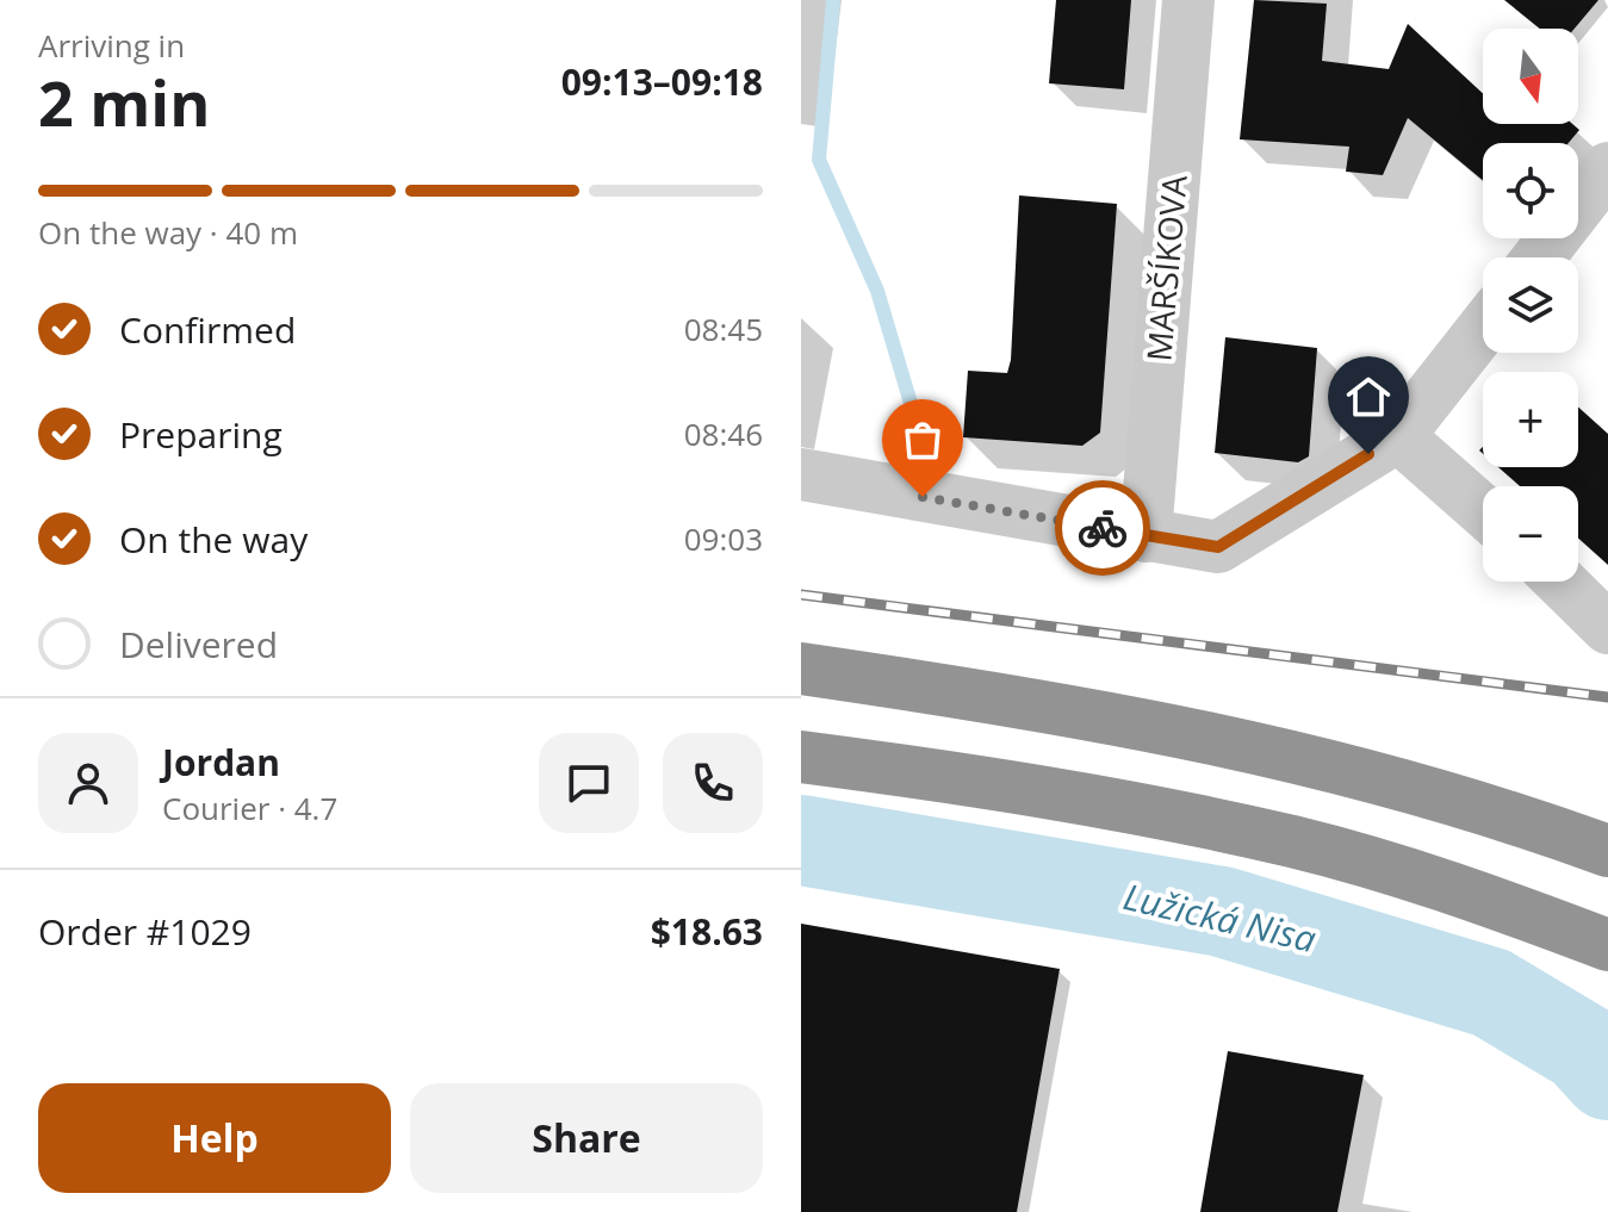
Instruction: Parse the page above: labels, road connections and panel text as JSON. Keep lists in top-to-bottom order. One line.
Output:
{"streets":{"street":["MARŠÍKOVA"]},"water":["Lužická Nisa"],"north":"bottom","page":{"heading":["2 min","Arriving in","09:13–09:18"],"panel":["Jordan","Courier · 4.7","Order #1029","$18.63"],"map_buttons":["+","−"],"bar":"On the way · 40 m","list":[["Confirmed","08:45"],["Preparing","08:46"],["On the way","09:03"],"Delivered"],"buttons":["Help","Share"]}}
